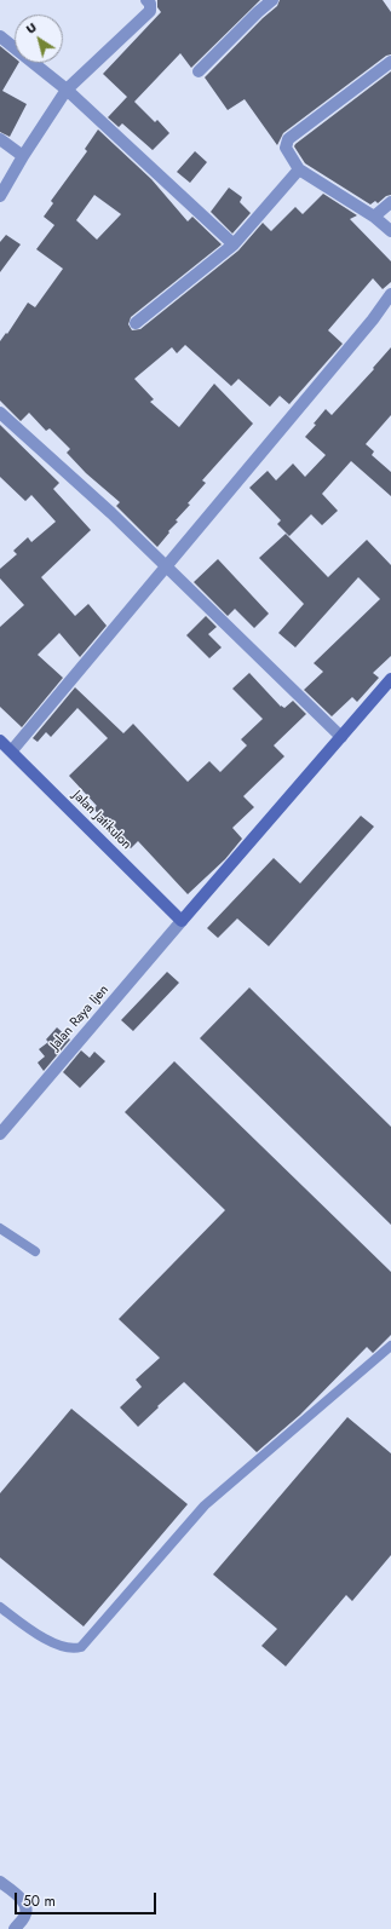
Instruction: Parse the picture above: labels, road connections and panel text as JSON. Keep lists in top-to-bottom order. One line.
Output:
{"streets":{"main road":["Jalan Jatikulon"],"street":["Jalan Raya Ijen"]},"crossings":[["Jalan Jatikulon","Jalan Raya Ijen"]],"scale_bar":"50 m","north":"top left"}
